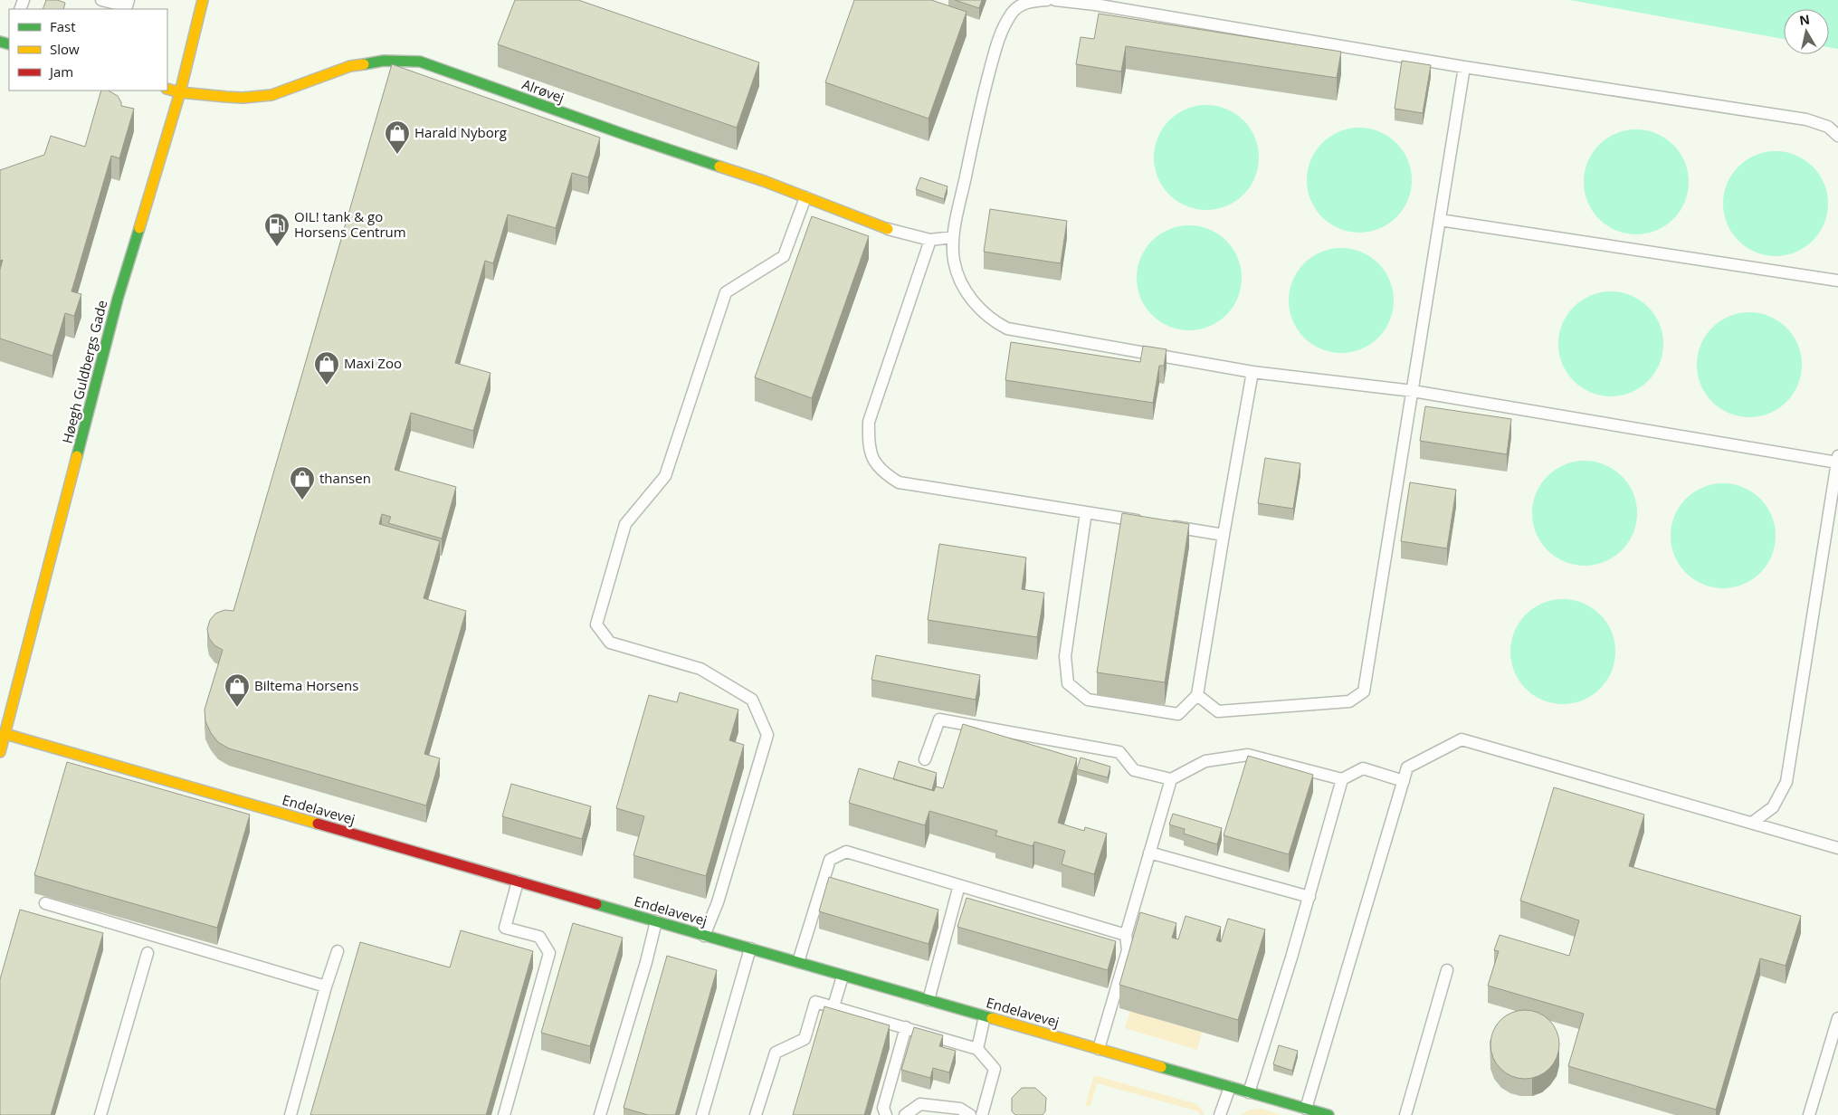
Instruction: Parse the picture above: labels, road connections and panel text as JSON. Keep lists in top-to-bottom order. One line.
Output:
{"streets":{"street":["Alrøvej","Høegh Guldbergs Gade","Endelavevej"]},"crossings":[["Alrøvej","Høegh Guldbergs Gade"],["Høegh Guldbergs Gade","Endelavevej"]],"places":{"shop":["Harald Nyborg","Maxi Zoo","thansen","Biltema Horsens"],"fuel station":["OIL! tank & go Horsens Centrum"]},"legend":["Fast","Slow","Jam"],"north":"top"}
